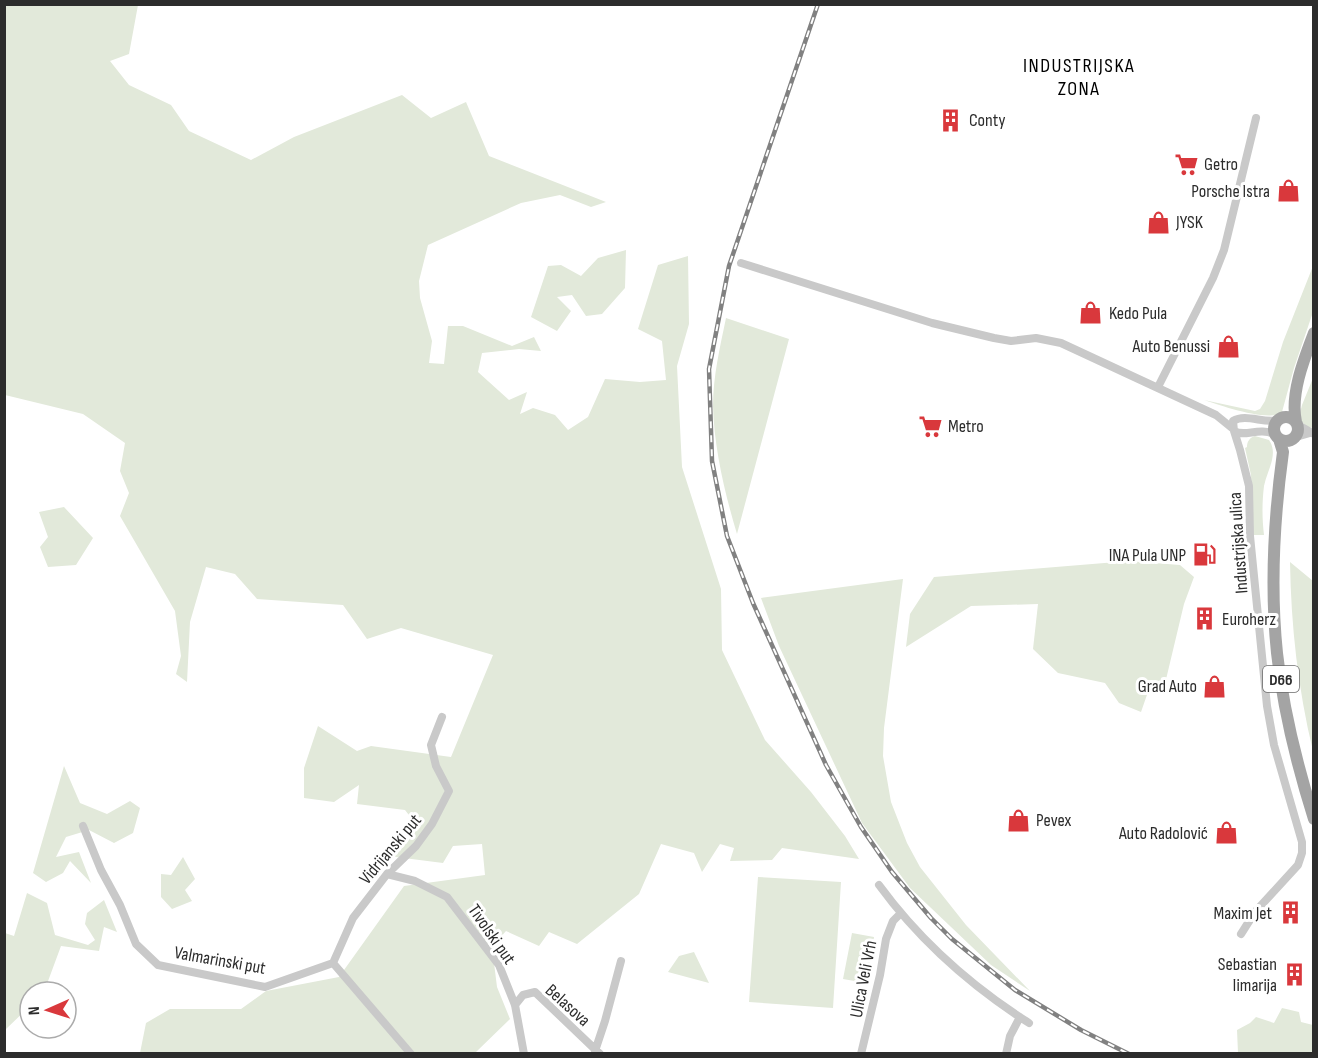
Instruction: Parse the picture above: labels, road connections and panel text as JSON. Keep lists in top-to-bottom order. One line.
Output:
{"streets":{"main road":["D66"],"street":["Industrijska ulica","Vidrijanski put","Tivolski put","Valmarinski put","Ulica Veli Vrh","Belasova"]},"crossings":[["Vidrijanski put","Tivolski put"],["Vidrijanski put","Valmarinski put"],["Tivolski put","Belasova"]],"districts":["INDUSTRIJSKA ZONA"],"places":{"building":["Conty","Euroherz","Maxim Jet","Sebastian limarija"],"supermarket":["Getro","Metro"],"shop":["Porsche Istra","JYSK","Kedo Pula","Auto Benussi","Grad Auto","Pevex","Auto Radolović"],"fuel station":["INA Pula UNP"]},"north":"left"}
